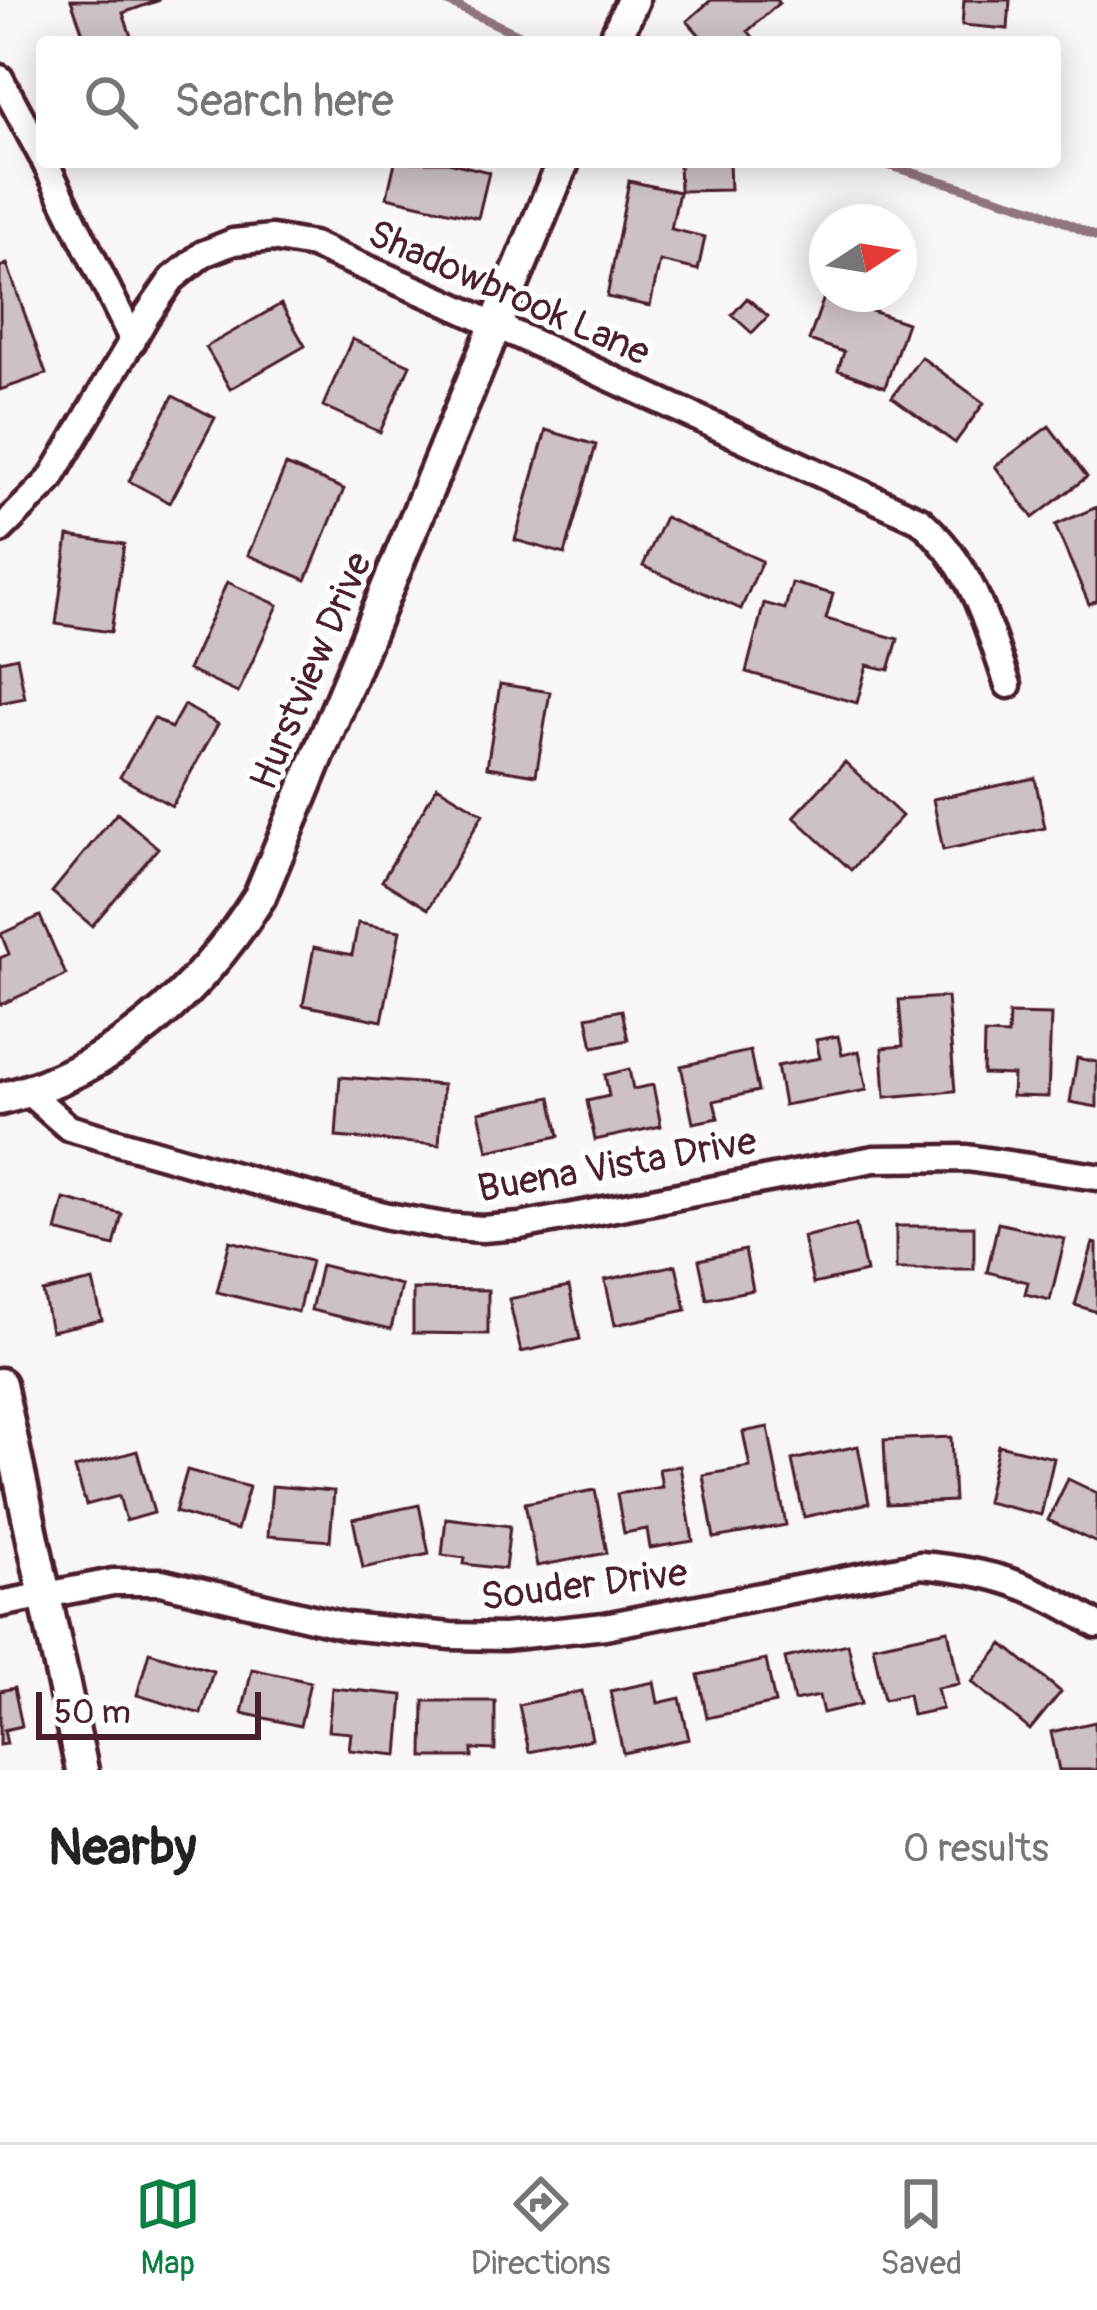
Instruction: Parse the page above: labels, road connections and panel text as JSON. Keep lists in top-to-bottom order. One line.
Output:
{"streets":{"street":["Shadowbrook Lane","Hurstview Drive","Buena Vista Drive","Souder Drive"]},"crossings":[["Shadowbrook Lane","Hurstview Drive"],["Hurstview Drive","Buena Vista Drive"]],"scale_bar":"50 m","north":"right","page":{"search":"Search here","scale":"50 m","heading":["Nearby","0 results"],"nav":["Map","Directions","Saved"]}}
